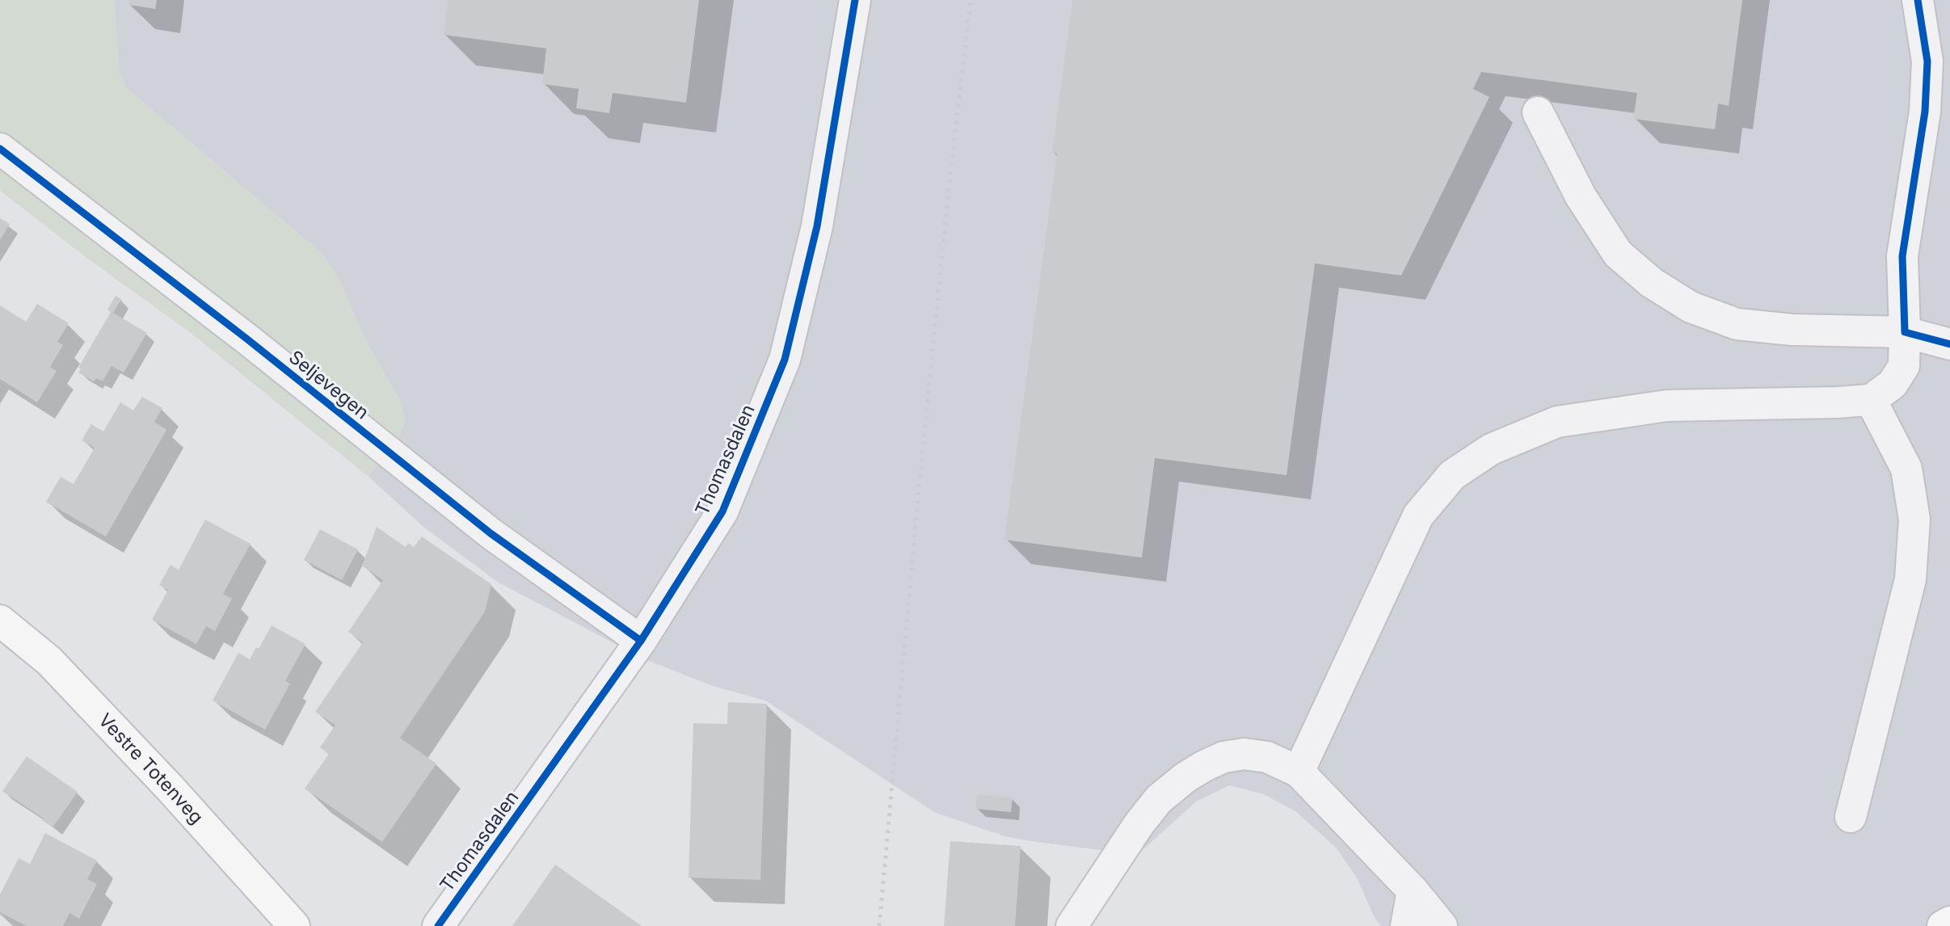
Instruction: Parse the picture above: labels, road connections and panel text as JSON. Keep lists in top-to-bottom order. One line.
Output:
{"streets":{"main road":["Vestre Totenveg"],"street":["Seljevegen","Thomasdalen"]},"crossings":[["Seljevegen","Thomasdalen"]]}
